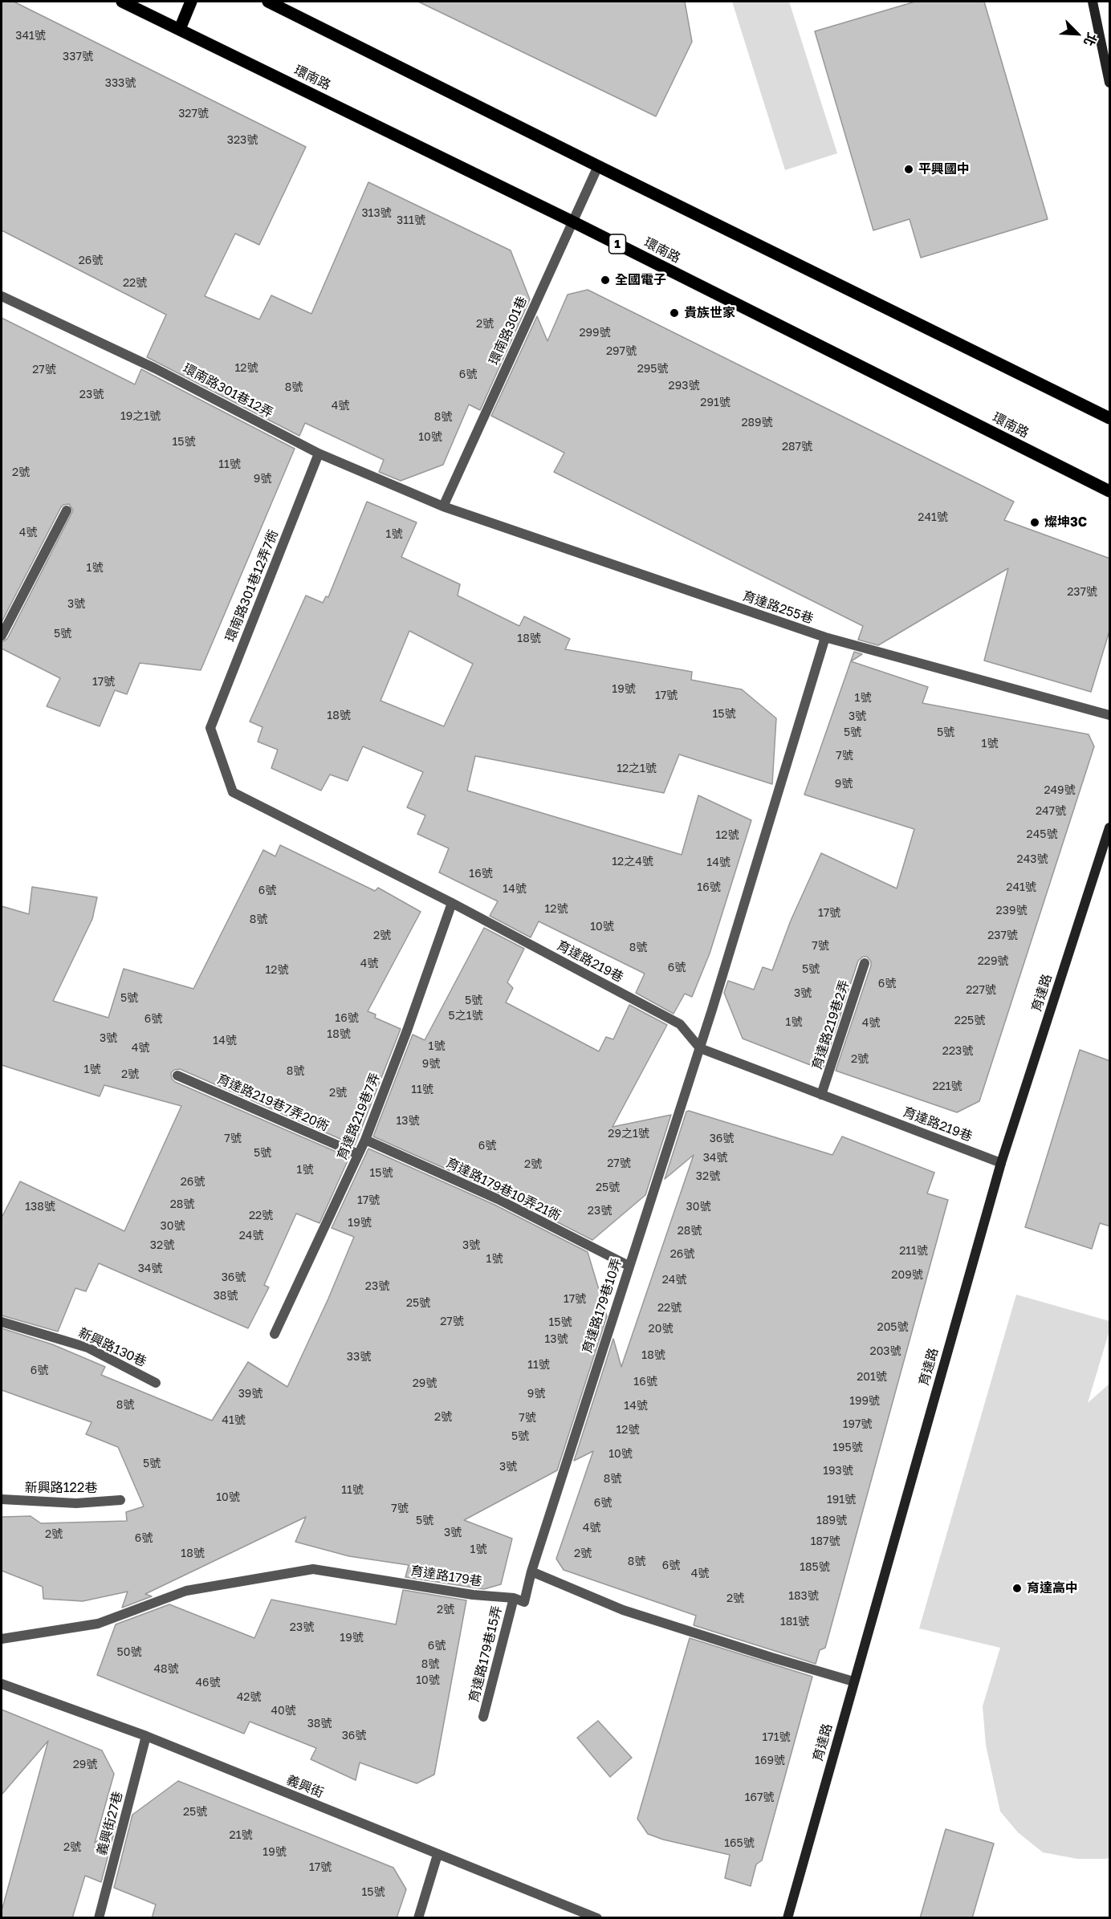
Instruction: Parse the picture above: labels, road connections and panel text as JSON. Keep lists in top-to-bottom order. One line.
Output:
{"streets":{"main road":["環南路","1"],"street":["育達路"],"lane":["環南路301巷","環南路301巷12弄","環南路301巷12弄7衖","育達路255巷","育達路219巷","育達路219巷2弄","育達路219巷7弄20衖","育達路219巷7弄","育達路179巷10弄21衖","育達路179巷10弄","新興路130巷","新興路122巷","育達路179巷","育達路179巷15弄","義興街","義興街27巷"]},"crossings":[["環南路","環南路301巷"],["環南路301巷","環南路301巷12弄"],["環南路301巷","育達路255巷"],["環南路301巷12弄","環南路301巷12弄7衖"],["環南路301巷12弄","育達路255巷"],["環南路301巷12弄7衖","育達路219巷"],["育達路255巷","育達路179巷10弄"],["育達路219巷","育達路"],["育達路219巷","育達路219巷2弄"],["育達路219巷","育達路219巷7弄"],["育達路219巷","育達路179巷10弄"],["育達路219巷7弄20衖","育達路219巷7弄"],["育達路219巷7弄","育達路179巷10弄21衖"],["育達路179巷10弄21衖","育達路179巷10弄"],["育達路179巷","育達路179巷15弄"],["義興街","義興街27巷"]],"places":["平興國中","全國電子","貴族世家","燦坤3C","育達高中"],"house_numbers":["341號","337號","333號","327號","323號","313號","311號","26號","22號","2號","299號","297號","12號","295號","27號","6號","293號","8號","23號","291號","4號","19之1號","8號","289號","10號","15號","287號","11號","2號","9號","241號","4號","1號","1號","237號","3號","5號","18號","17號","19號","17號","1號","15號","18號","3號","5號","5號","1號","7號","12之1號","9號","249號","247號","245號","12號","243號","12之4號","14號","16號","16號","241號","14號","6號","12號","239號","17號","8號","10號","2號","237號","7號","8號","229號","4號","6號","5號","12號","6號","227號","3號","5號","5號","5之1號","16號","6號","225號","1號","4號","18號","3號","14號","1號","4號","223號","2號","9號","1號","8號","2號","221號","11號","2號","13號","29之1號","7號","36號","6號","5號","34號","27號","2號","1號","15號","32號","26號","25號","17號","28號","138號","30號","23號","22號","19號","30號","28號","24號","32號","3號","211號","26號","1號","34號","209號","36號","24號","23號","38號","17號","25號","22號","27號","15號","205號","20號","13號","203號","18號","33號","11號","6號","201號","16號","29號","39號","9號","199號","8號","14號","2號","7號","41號","197號","12號","5號","195號","10號","5號","3號","193號","8號","11號","10號","191號","6號","7號","5號","189號","4號","3號","2號","6號","187號","1號","18號","2號","8號","6號","185號","4號","183號","2號","2號","181號","23號","19號","6號","50號","8號","48號","10號","46號","42號","40號","38號","36號","171號","169號","29號","167號","25號","21號","165號","2號","19號","17號","15號"],"north":"bottom right"}
